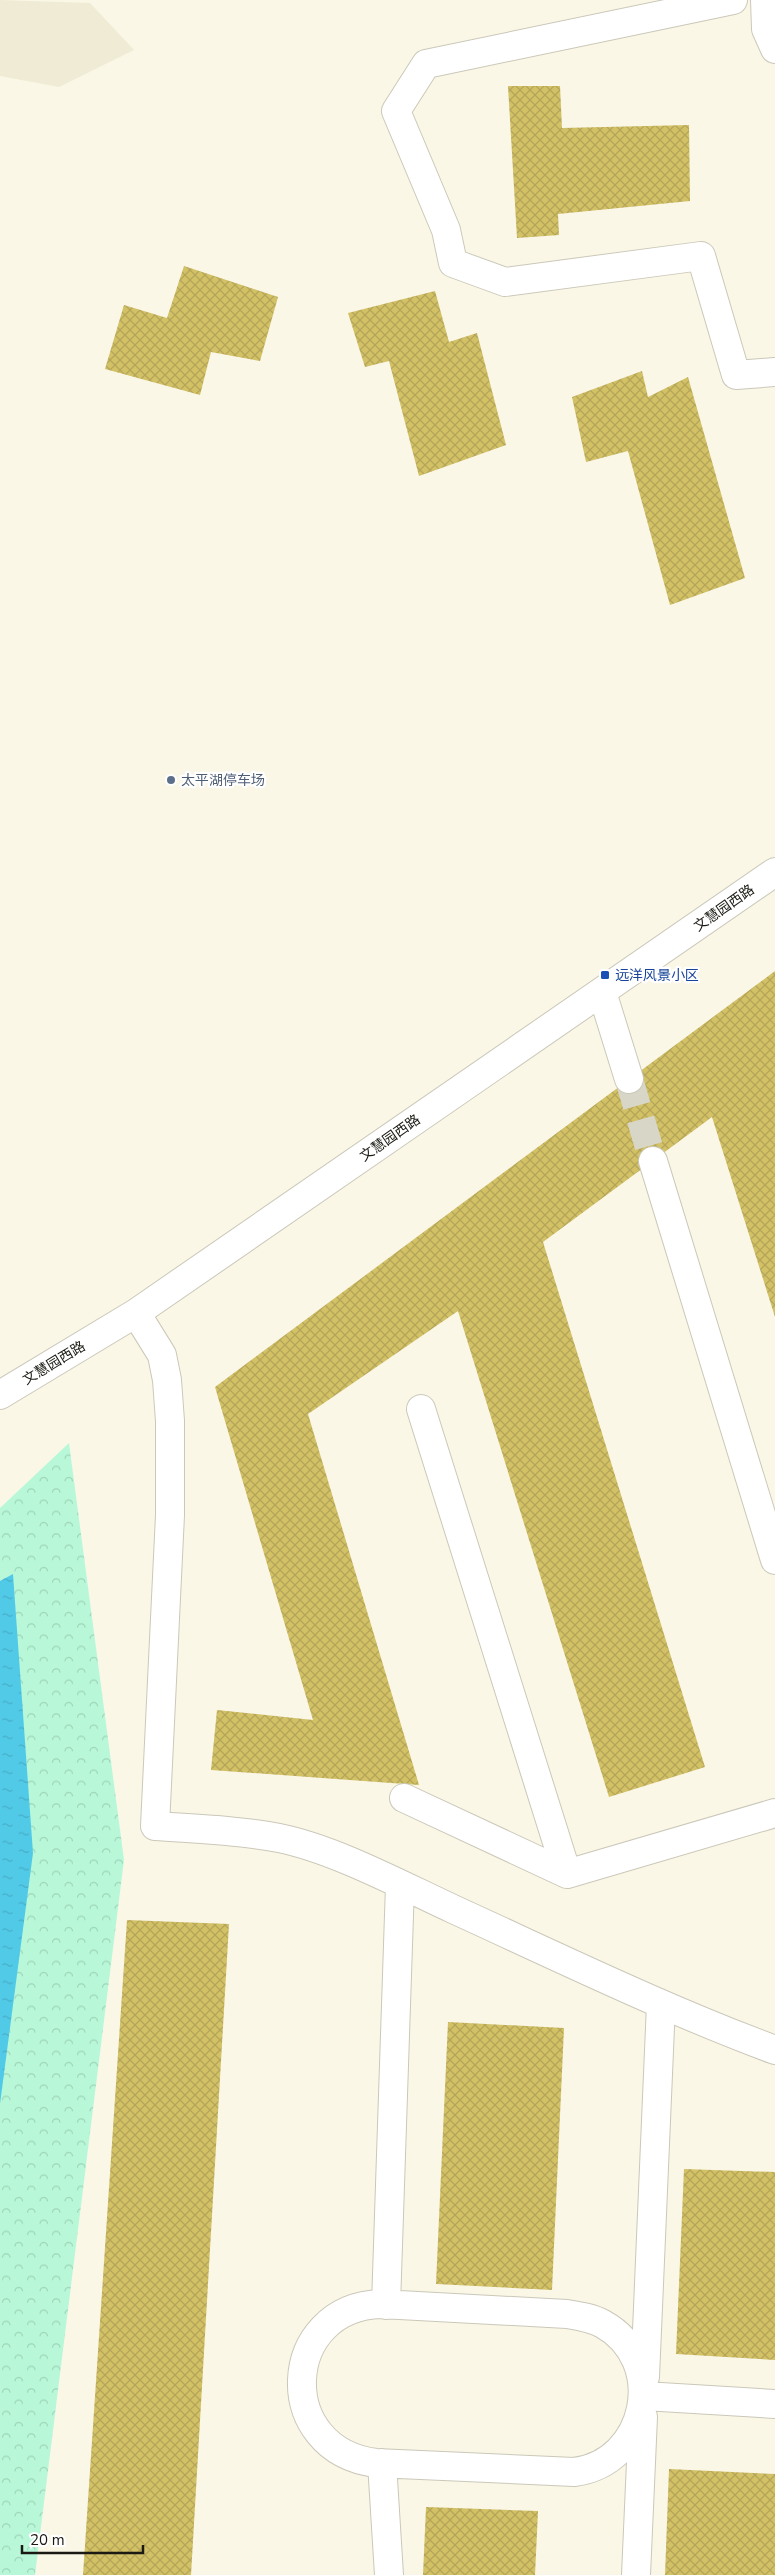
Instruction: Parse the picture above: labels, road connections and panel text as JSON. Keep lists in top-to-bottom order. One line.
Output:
{"streets":{"street":["文慧园西路"]},"places":{"other":["太平湖停车场"],"transit":["远洋风景小区"]},"scale_bar":"20 m"}
